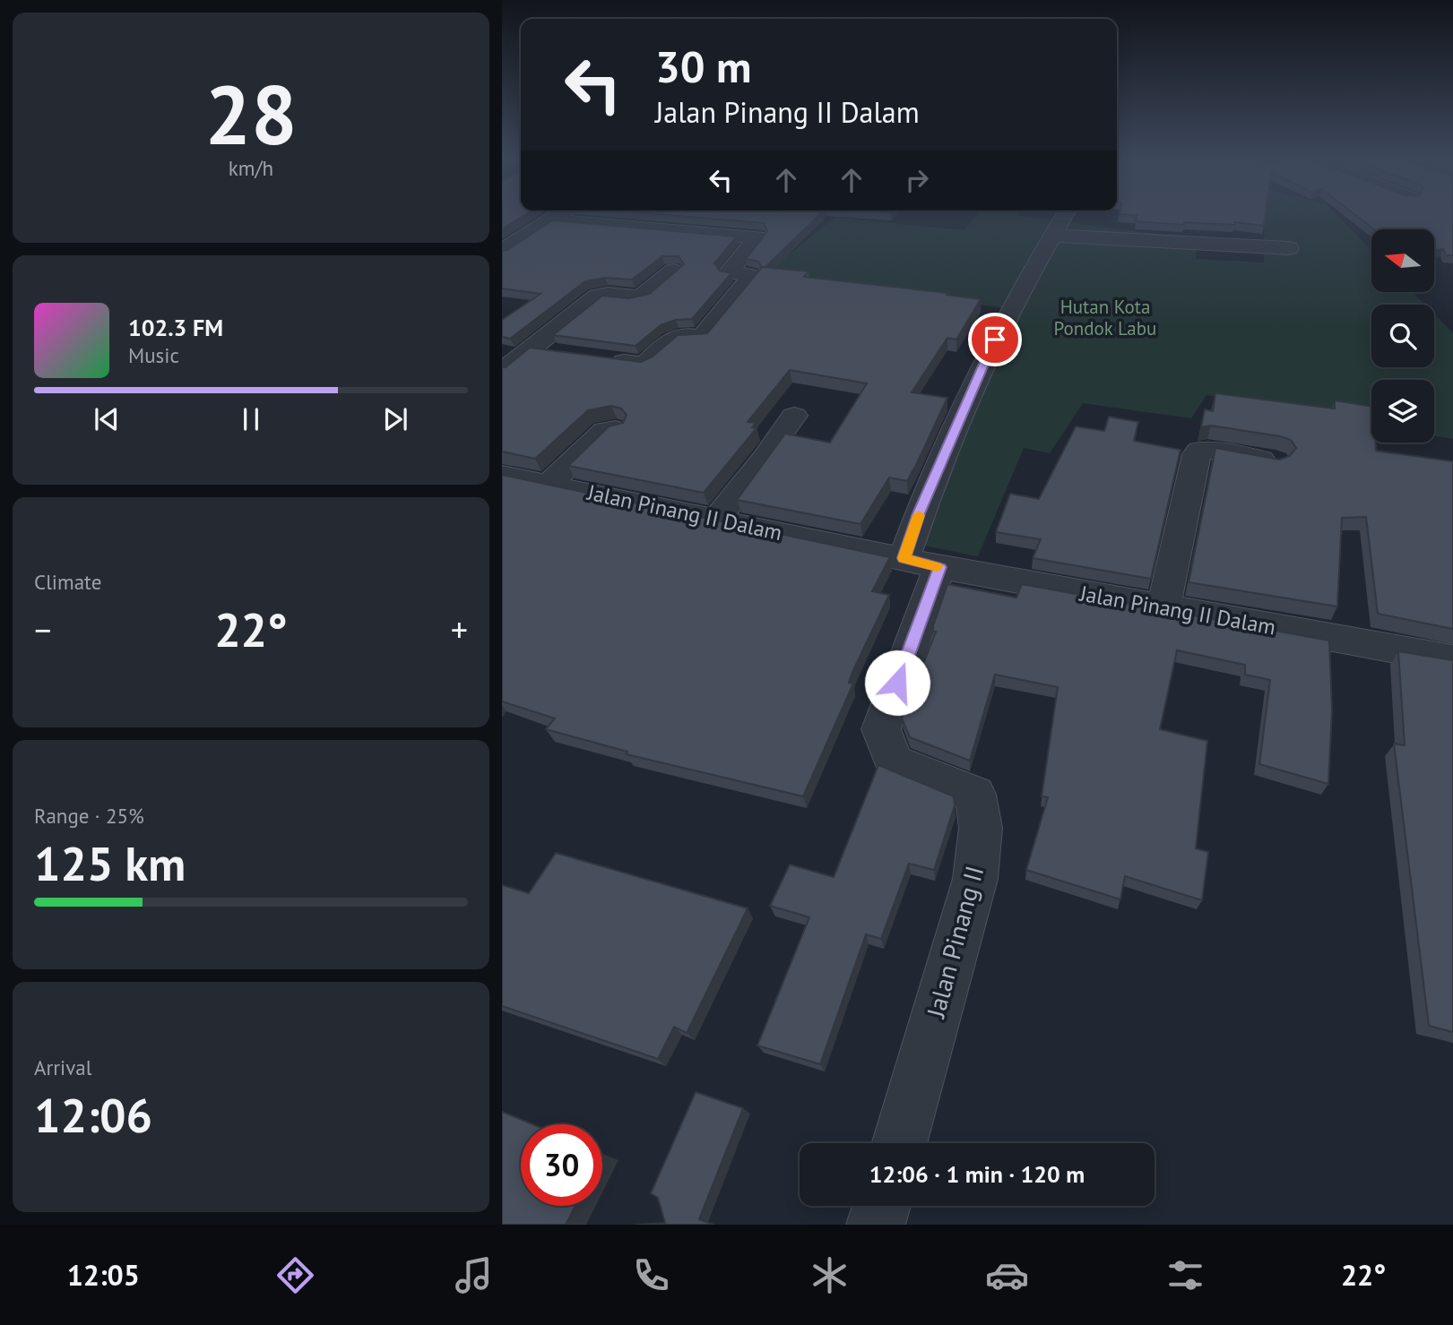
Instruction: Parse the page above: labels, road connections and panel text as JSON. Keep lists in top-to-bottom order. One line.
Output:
{"streets":{"street":["Jalan Pinang II Dalam","Jalan Pinang II"]},"crossings":[["Jalan Pinang II Dalam","Jalan Pinang II"]],"parks":["Hutan Kota Pondok Labu"],"north":"left","page":{"tile":[["28","km/h"],"Climate",["Range · 25%","125 km"],["Arrival","12:06"]],"turn":["30 m","Jalan Pinang II Dalam"],"song":["102.3 FM","Music"],"heat":["−","22°","+"],"limit":"30","trip":"12:06 · 1 min · 120 m","tabs":["12:05","22°"]}}
